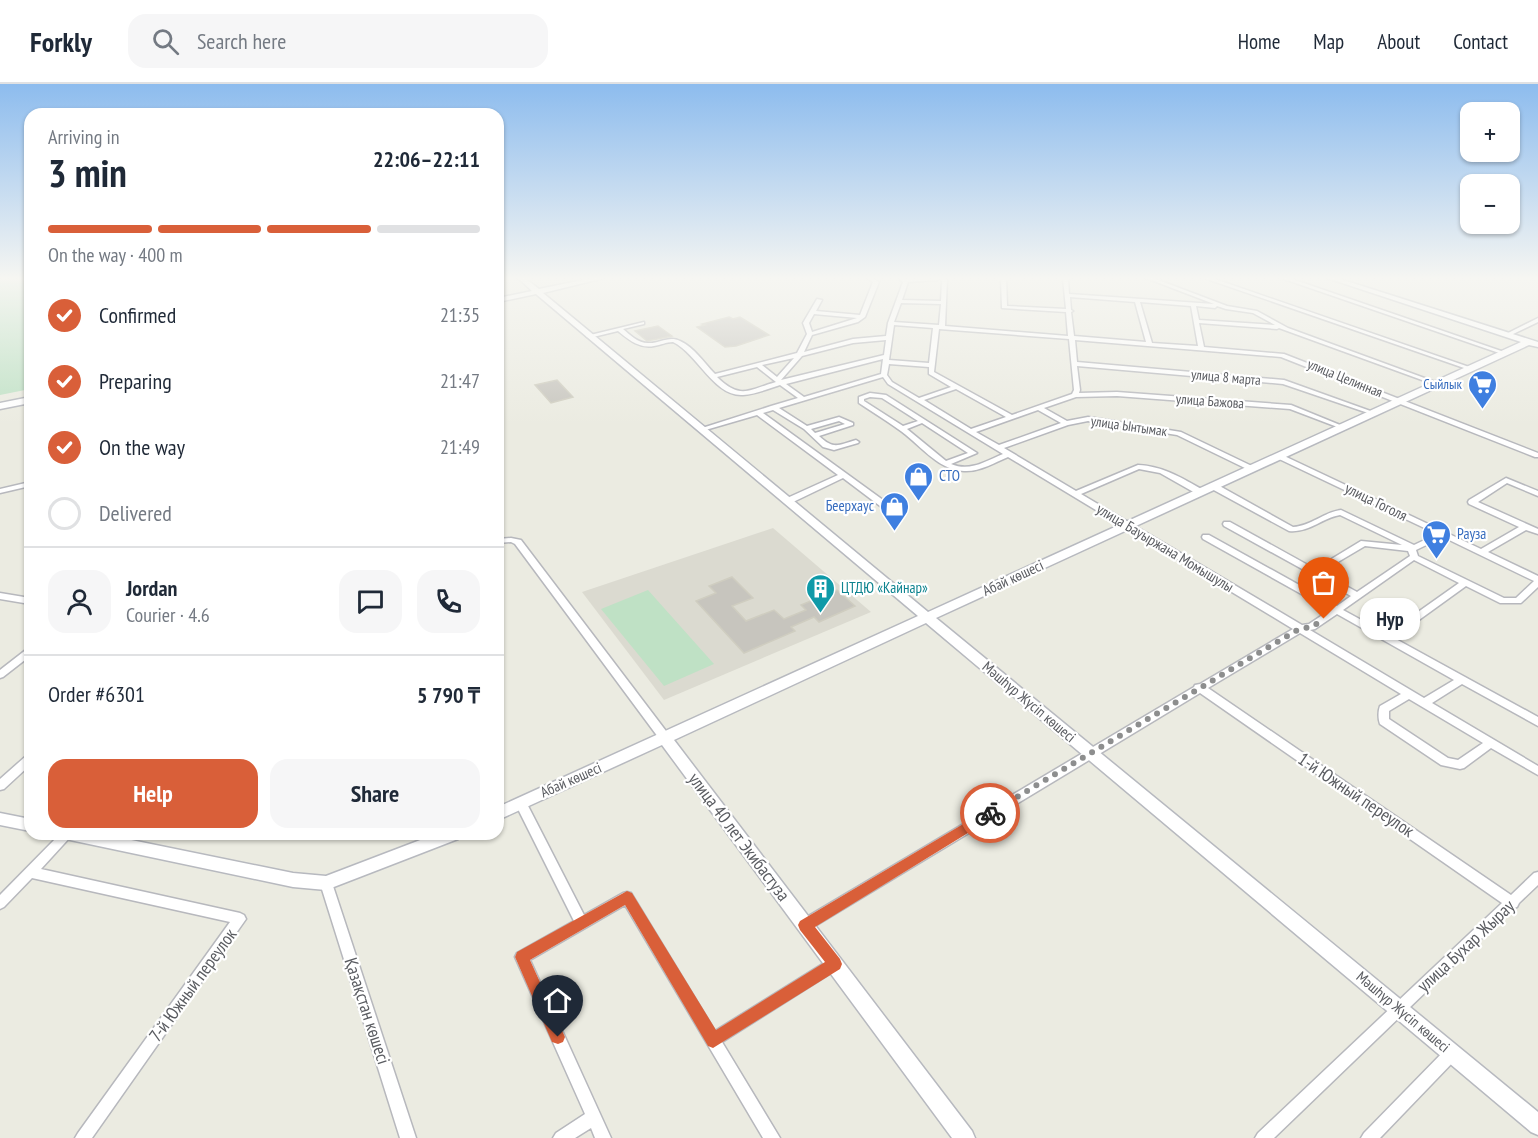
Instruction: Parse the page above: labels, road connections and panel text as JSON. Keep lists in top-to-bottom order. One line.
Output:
{"streets":{"street":["улица 8 марта","улица Целинная","улица Бажова","улица Ынтымак","улица Гоголя","улица Бауыржана Момышулы","Абай көшесі","Мәшһүр Жүсіп көшесі","1-й Южный переулок","улица 40 лет Экибастуза","улица Бухар Жырау","7-й Южный переулок","Қазақстан көшесі"]},"crossings":[["улица 8 марта","Абай көшесі"],["улица Целинная","Абай көшесі"],["улица Бажова","улица Бауыржана Момышулы"],["улица Бажова","Абай көшесі"],["улица Ынтымак","улица Бауыржана Момышулы"],["улица Ынтымак","Абай көшесі"],["улица Гоголя","Абай көшесі"],["улица Бауыржана Момышулы","Абай көшесі"],["Абай көшесі","Мәшһүр Жүсіп көшесі"],["Абай көшесі","улица 40 лет Экибастуза"],["Мәшһүр Жүсіп көшесі","улица Бухар Жырау"],["1-й Южный переулок","улица Бухар Жырау"]],"places":{"supermarket":["Сыйлык","Рауза"],"shop":["СТО","Беерхаус"],"building":["ЦТДЮ «Кайнар»"],"other":["Нур"]},"page":{"header":"Forkly","search":"Search here","nav":["Home","Map","About","Contact"],"map_buttons":["+","−"],"heading":["3 min","Arriving in","22:06–22:11"],"panel":["Jordan","Courier · 4.6","Order #6301","5 790 ₸"],"bar":"On the way · 400 m","list":[["Confirmed","21:35"],["Preparing","21:47"],["On the way","21:49"],"Delivered"],"bubble":"Нур","buttons":["Help","Share"]}}
